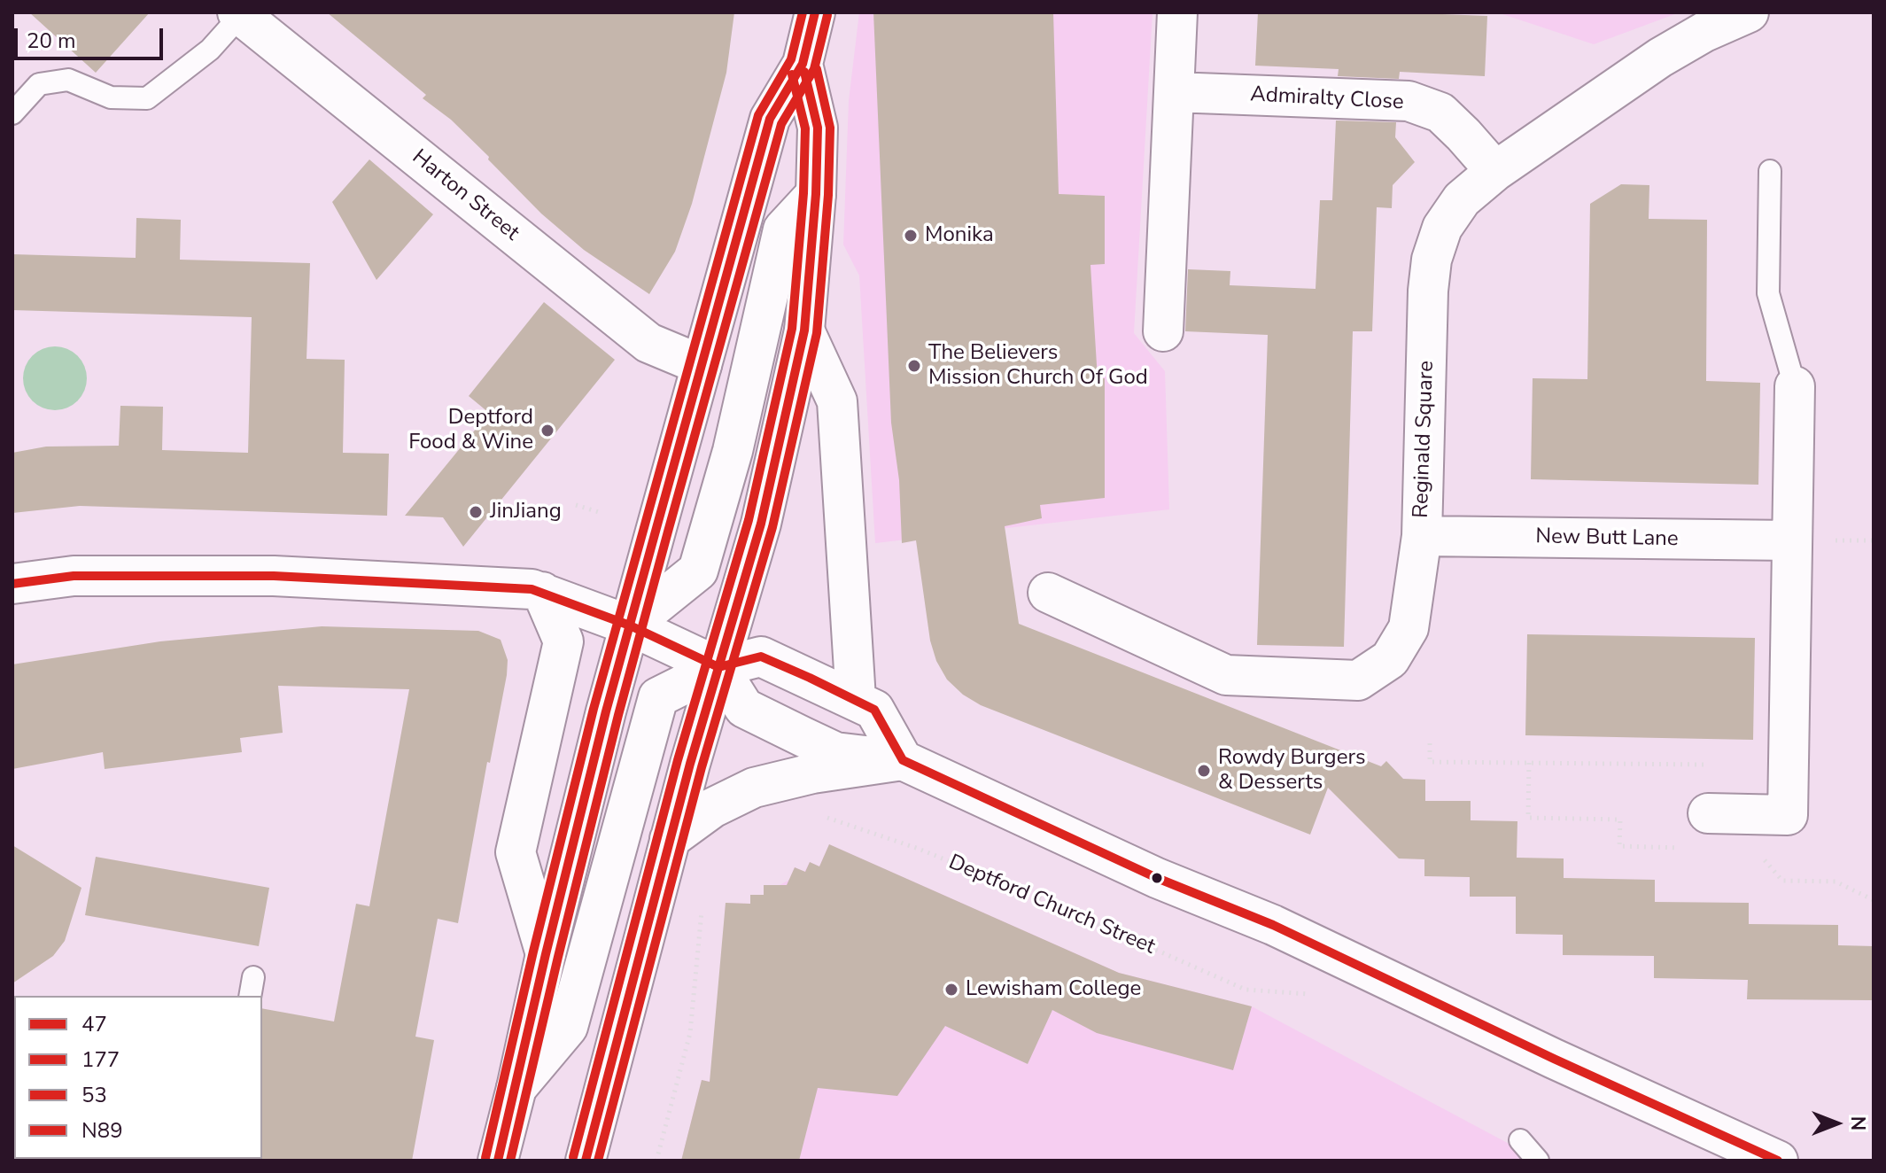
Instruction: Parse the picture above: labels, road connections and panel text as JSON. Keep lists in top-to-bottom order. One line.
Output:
{"streets":{"main road":["Admiralty Close","Harton Street","Reginald Square","New Butt Lane"],"path":["Deptford Church Street"]},"crossings":[["Admiralty Close","Reginald Square"],["Reginald Square","New Butt Lane"]],"places":["Monika","The Believers Mission Church Of God","Deptford Food & Wine","JinJiang","Rowdy Burgers & Desserts","Lewisham College"],"lines":["transit line 177","transit line N89","transit line 53","transit line 47"],"legend":["47","177","53","N89"],"scale_bar":"20 m","north":"right"}
